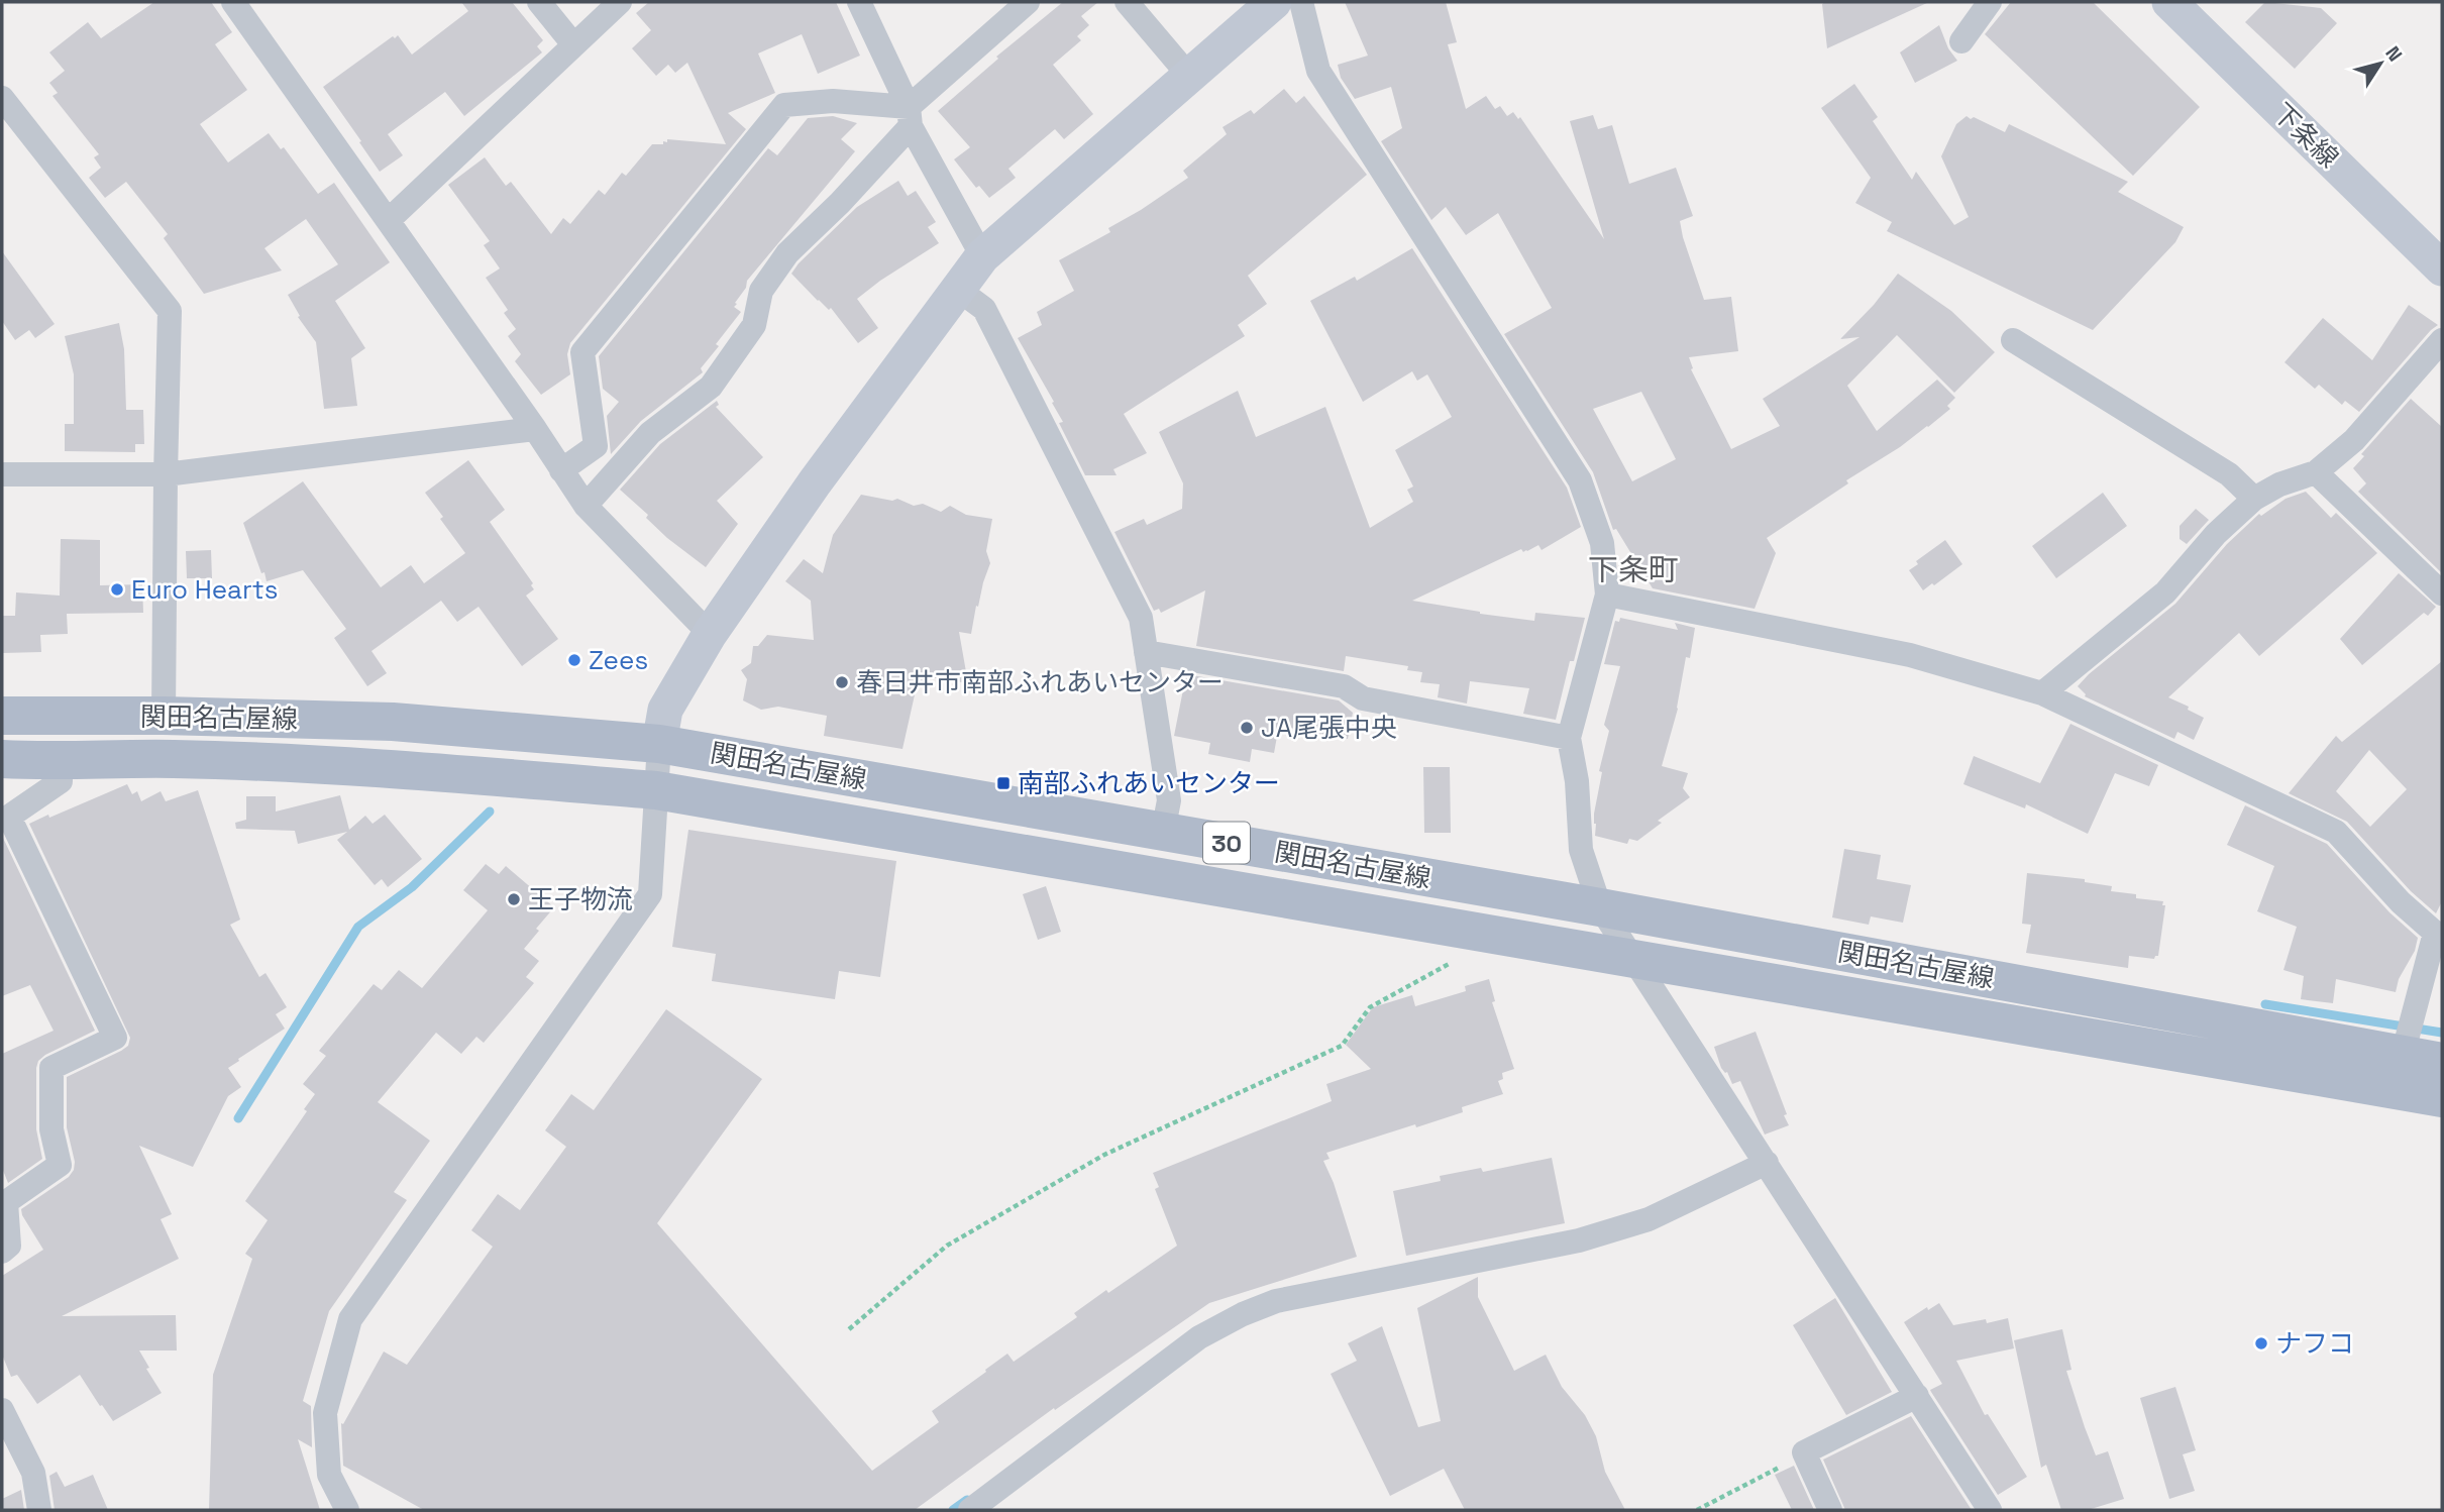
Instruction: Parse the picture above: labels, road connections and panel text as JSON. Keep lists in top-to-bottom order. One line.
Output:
{"streets":{"main road":["関田名古屋線","30"],"street":["下条線"]},"districts":["下条町"],"places":{"other":["Euro Hearts","Zees","春日井市南部ふれあいセンター","JA尾張中央","王子物流","ナフコ"],"transit":["南部ふれあいセンター"]},"north":"top right"}
